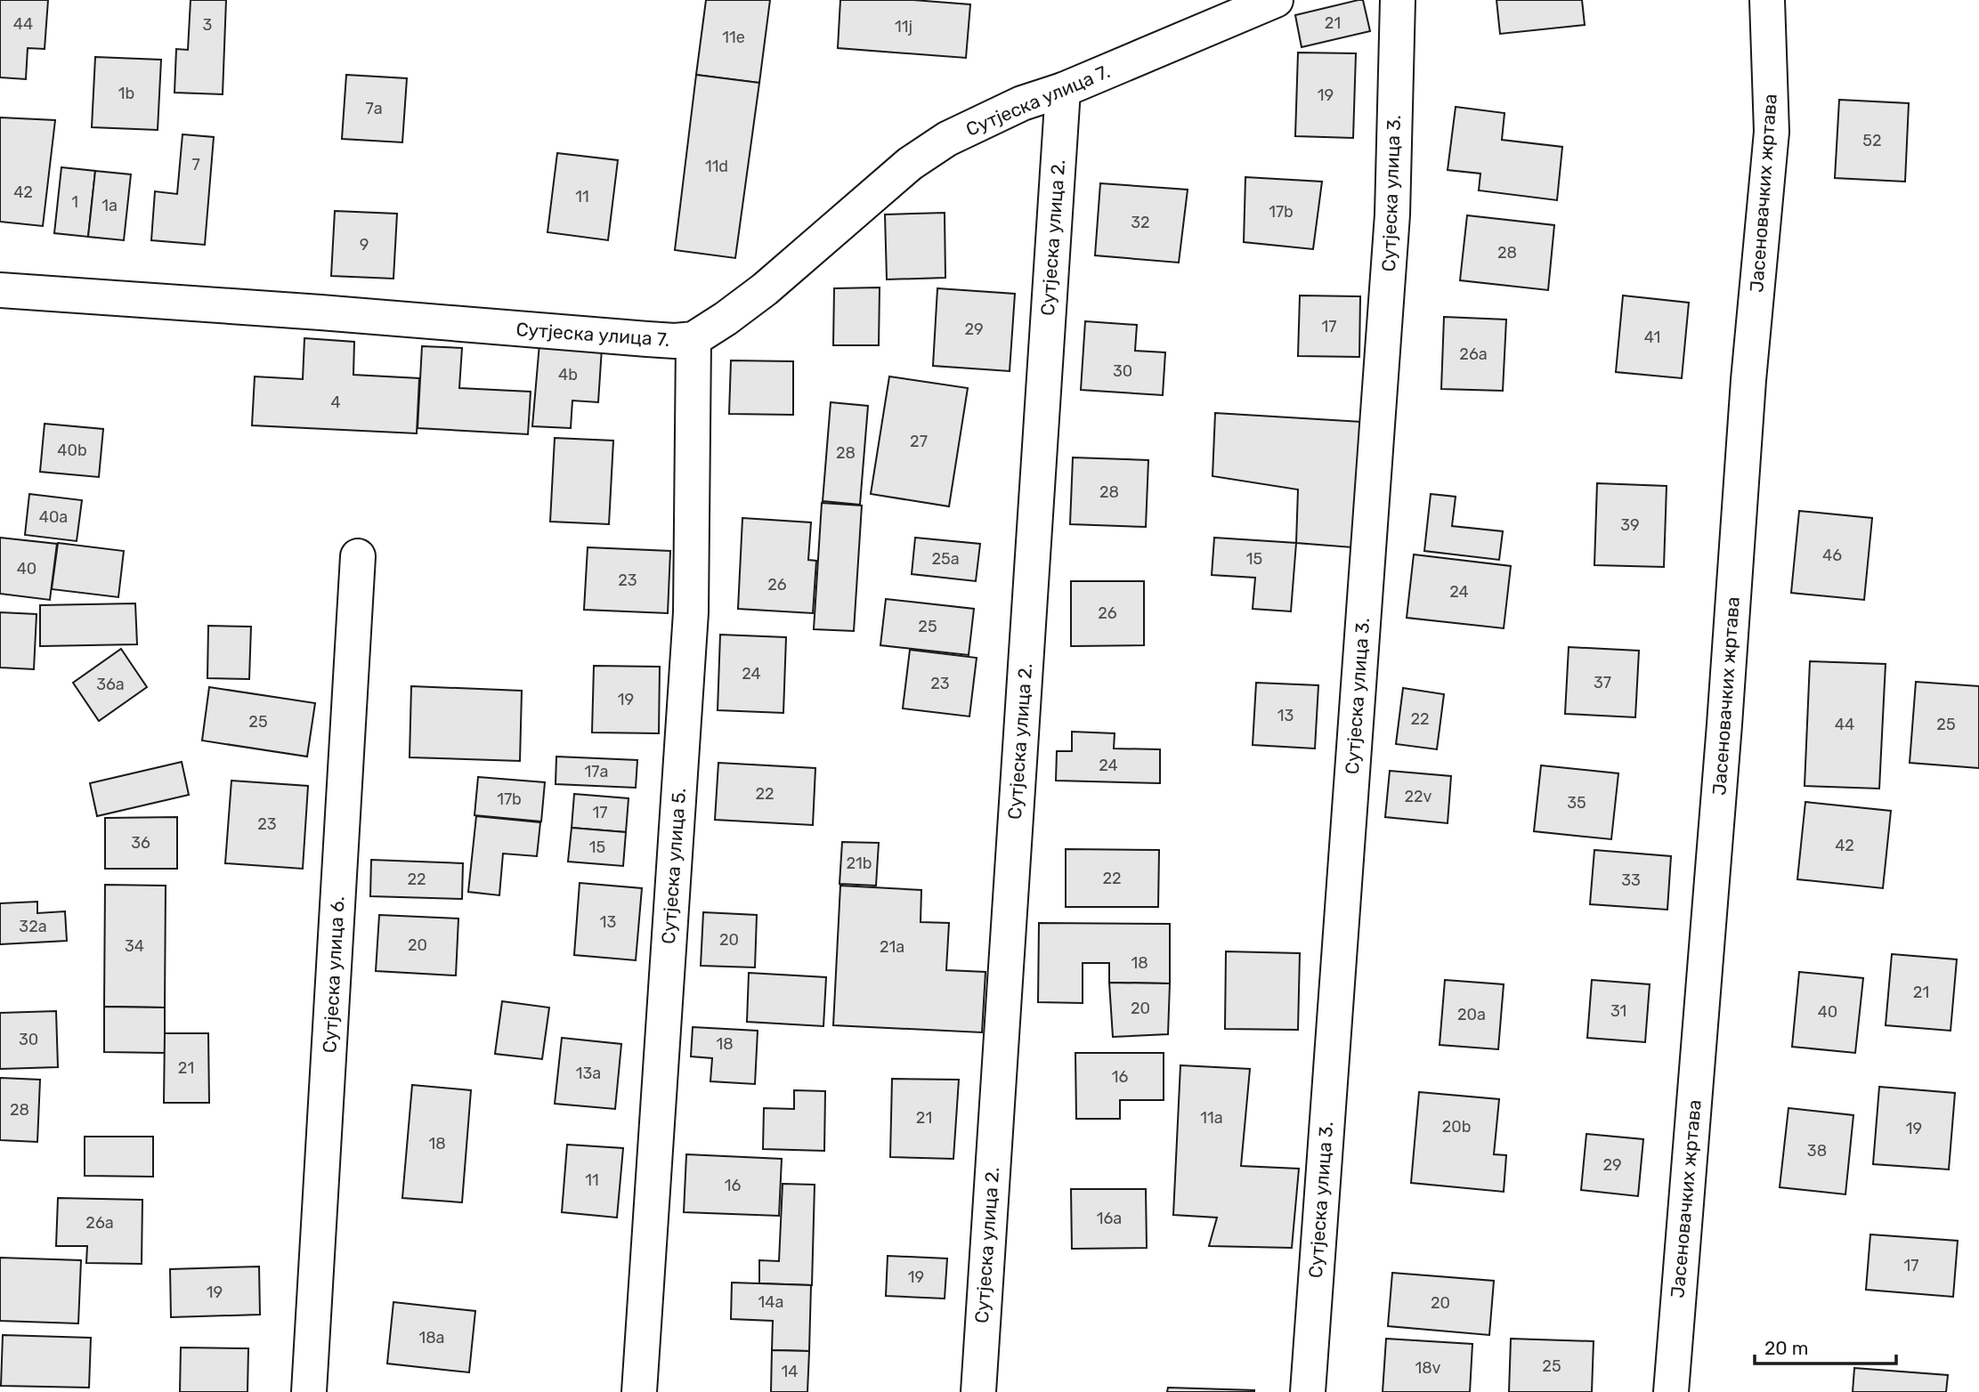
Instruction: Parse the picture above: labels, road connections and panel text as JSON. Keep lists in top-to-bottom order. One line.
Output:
{"streets":{"street":["Сутјеска улица 7.","Сутјеска улица 3.","Јасеновачких жртава","Сутјеска улица 2.","Сутјеска улица 5.","Сутјеска улица 6."]},"crossings":[["Сутјеска улица 7.","Сутјеска улица 2."],["Сутјеска улица 7.","Сутјеска улица 5."]],"house_numbers":["21","44","3","11j","11e","1b","19","7a","52","7","11d","42","11","1","1a","17b","32","9","28","17","29","41","26a","30","4b","4","27","40b","28","28","40a","39","46","25a","15","40","23","26","24","26","25","24","37","23","36a","19","13","22","25","44","25","24","17a","22","22v","17b","35","17","23","36","42","15","21b","22","22","33","13","32a","20","20","34","21a","18","21","20","31","40","20a","30","18","21","13a","16","28","21","11a","20b","19","18","38","29","11","16","16a","26a","17","19","19","14a","20","18a","25","18v","14"],"scale_bar":"20 m"}
